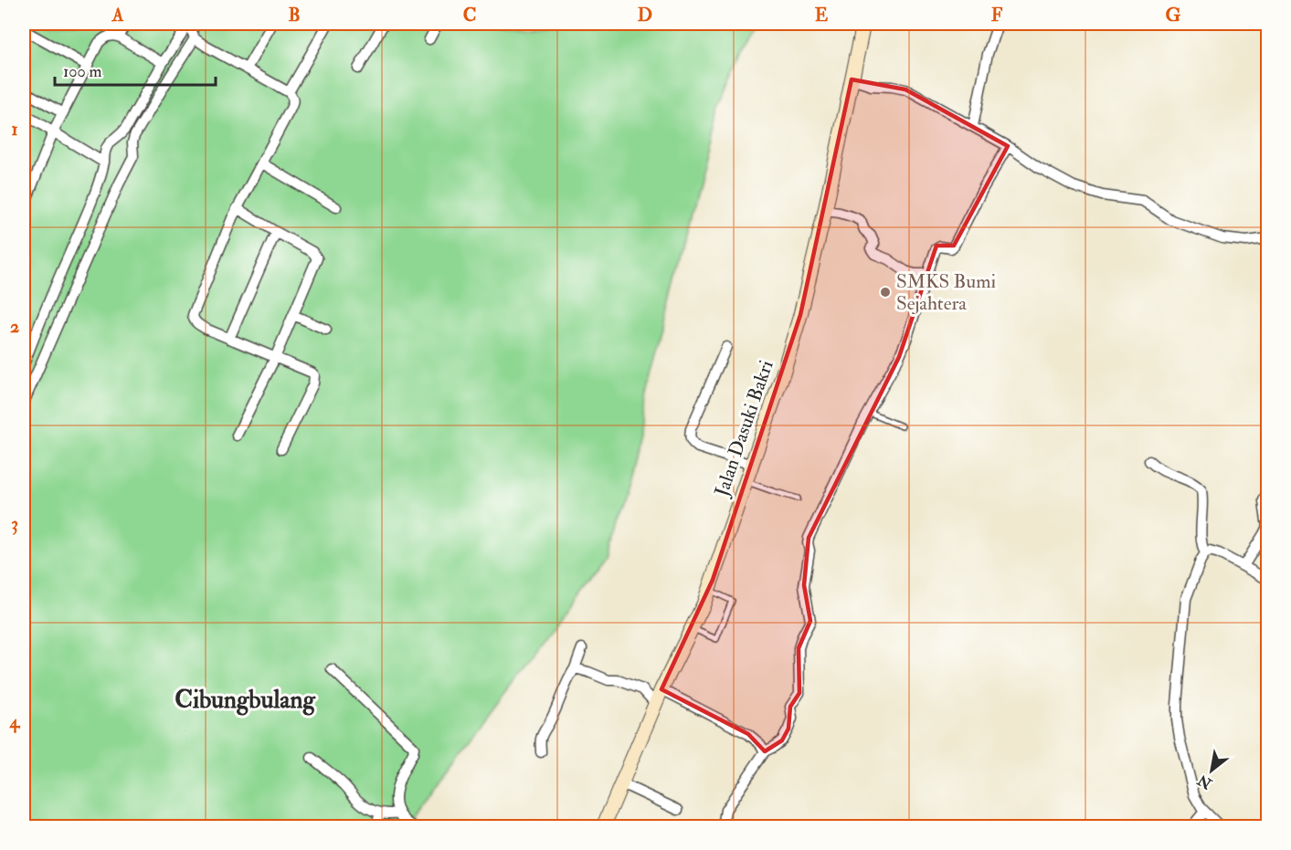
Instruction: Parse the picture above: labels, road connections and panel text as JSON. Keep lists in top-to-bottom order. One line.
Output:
{"streets":{"main road":["Jalan Dasuki Bakri"]},"districts":["Cibungbulang"],"places":["SMKS Bumi Sejahtera"],"scale_bar":"100 m","north":"bottom left","grid":{"columns":["A","B","C","D","E","F","G"],"rows":["1","2","3","4"]}}
